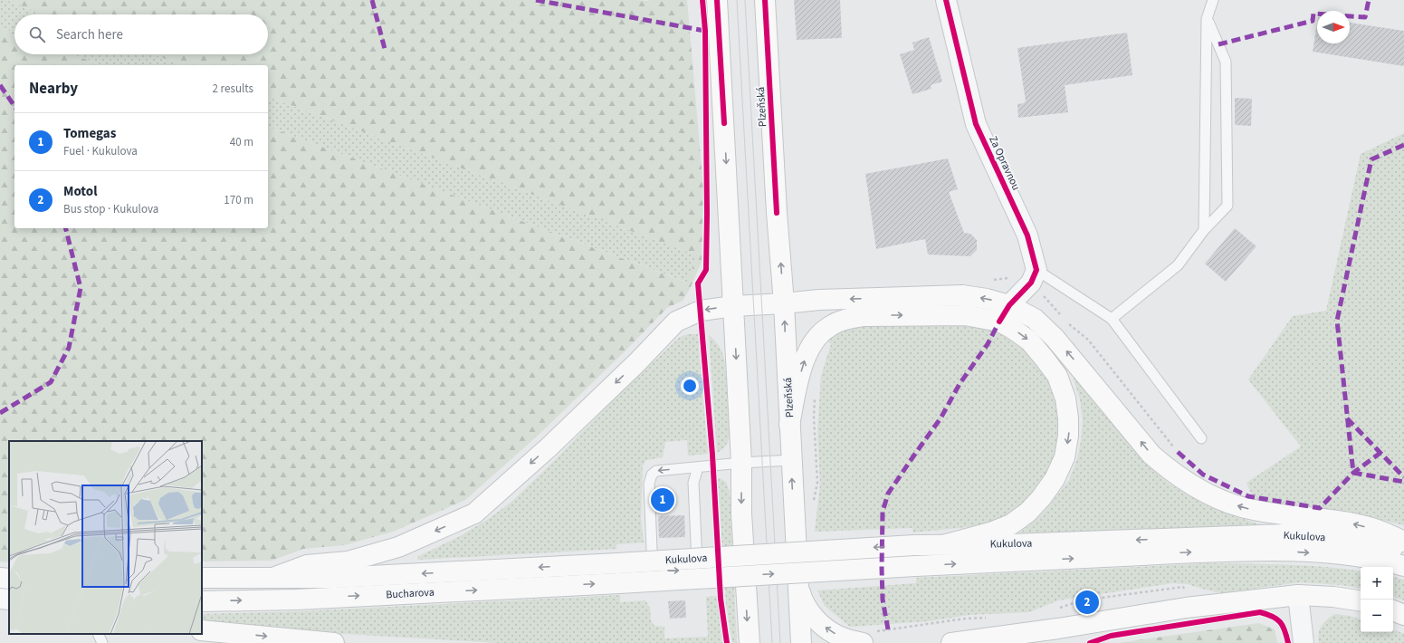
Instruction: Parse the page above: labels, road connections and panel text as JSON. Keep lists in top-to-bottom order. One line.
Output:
{"streets":{"main road":["Plzeňská","Kukulova","Bucharova"],"street":["Za Opravnou"]},"crossings":[["Kukulova","Bucharova"]],"north":"right","page":{"search":"Search here","heading":["Nearby","2 results"],"list":[{"mark":"1","name":"Tomegas","note":"Fuel · Kukulova","value":"40 m"},{"mark":"2","name":"Motol","note":"Bus stop · Kukulova","value":"170 m"}],"pins":["1","2"],"map_buttons":["+","−"]}}
